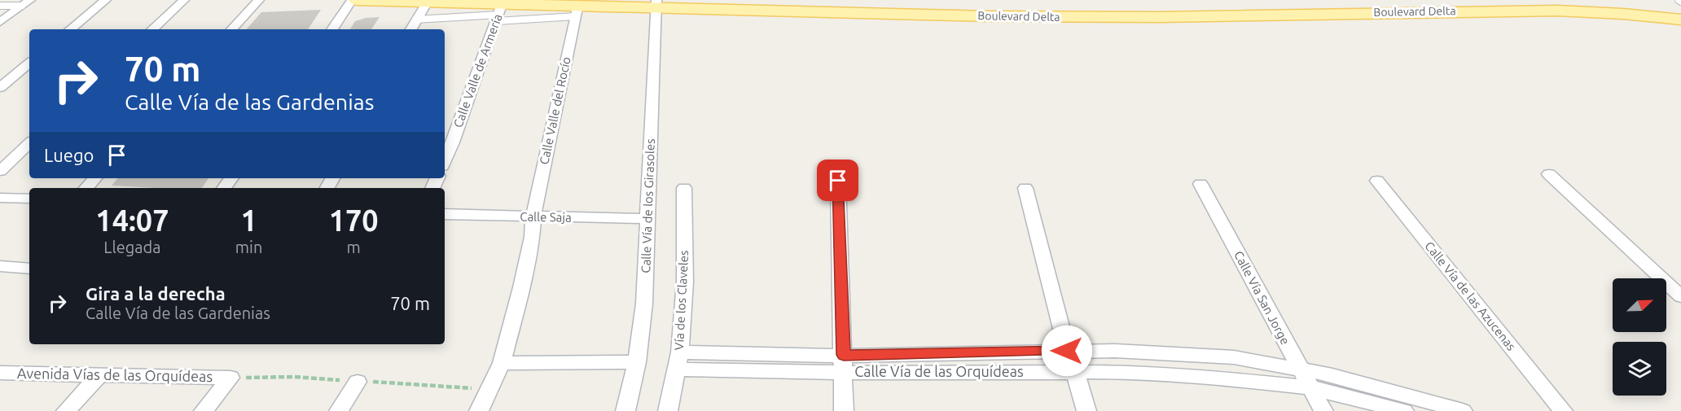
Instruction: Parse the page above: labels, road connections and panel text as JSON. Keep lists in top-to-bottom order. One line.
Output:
{"streets":{"main road":["Boulevard Delta"],"street":["Calle Valle de Armería","Calle Valle del Rocío","Calle Vía de los Girasoles","Calle Saja","Calle Vía de las Azucenas","Calle Vía San Jorge","Vía de los Claveles","Calle Vía de las Orquídeas","Avenida Vías de las Orquídeas"]},"crossings":[["Boulevard Delta","Calle Valle de Armería"],["Boulevard Delta","Calle Valle del Rocío"],["Boulevard Delta","Calle Vía de los Girasoles"],["Calle Valle del Rocío","Calle Saja"],["Calle Vía de los Girasoles","Calle Saja"],["Calle Vía San Jorge","Calle Vía de las Orquídeas"],["Vía de los Claveles","Calle Vía de las Orquídeas"]],"north":"top right","page":{"turn":["70 m","Calle Vía de las Gardenias"],"then":"Luego","eta":["14:07","Llegada","1","min","170","m"],"list":[{"name":"Gira a la derecha","note":"Calle Vía de las Gardenias","value":"70 m"}]}}
